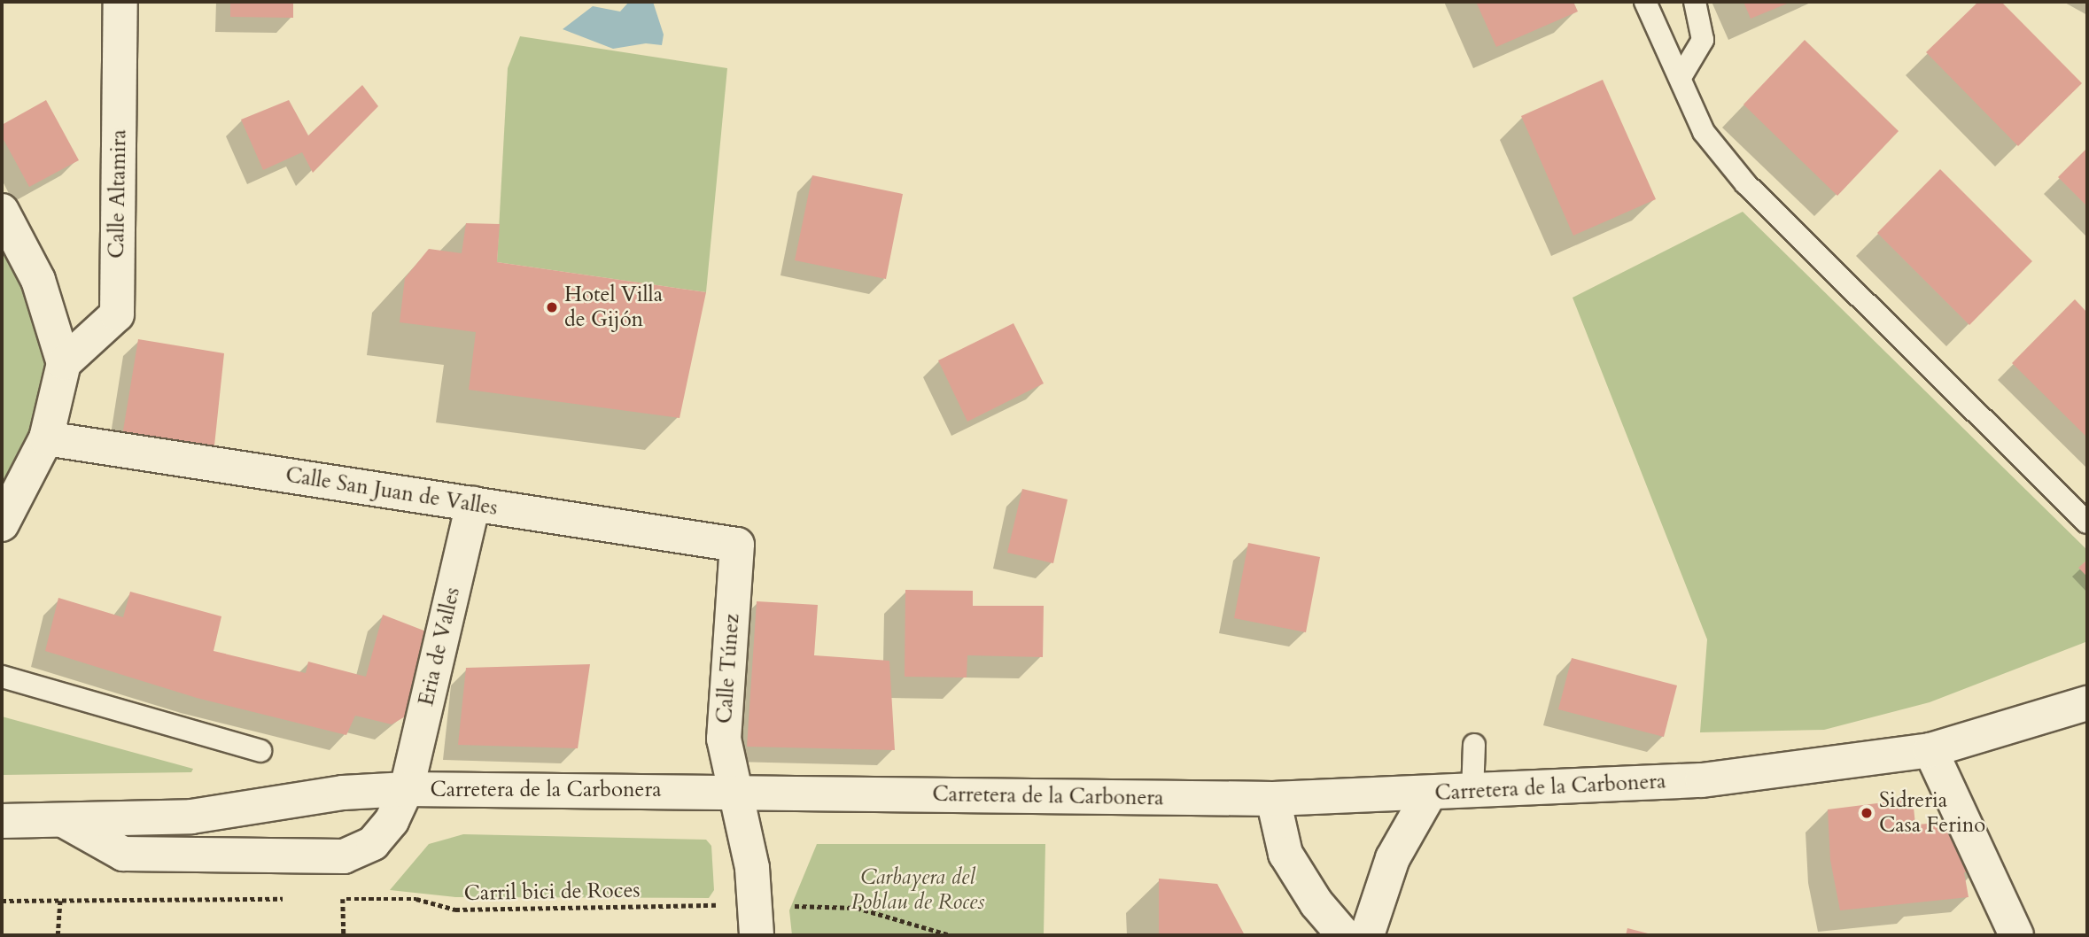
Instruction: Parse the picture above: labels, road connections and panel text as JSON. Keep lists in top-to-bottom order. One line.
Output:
{"streets":{"street":["Calle Altamira","Calle San Juan de Valles","Eria de Valles","Calle Túnez","Carretera de la Carbonera"],"path":["Carril bici de Roces"]},"crossings":[["Calle San Juan de Valles","Eria de Valles"],["Calle San Juan de Valles","Calle Túnez"],["Eria de Valles","Carretera de la Carbonera"],["Calle Túnez","Carretera de la Carbonera"],["Calle Túnez","Carril bici de Roces"]],"parks":["Carbayera del Poblau de Roces"],"places":["Hotel Villa de Gijón","Sidreria Casa Ferino"]}
